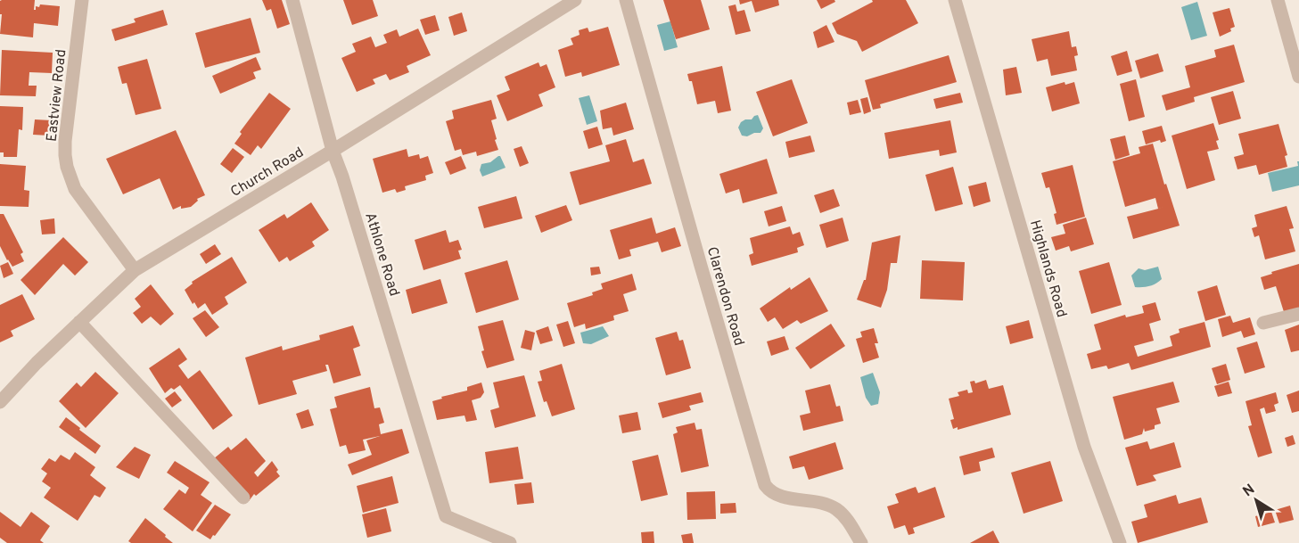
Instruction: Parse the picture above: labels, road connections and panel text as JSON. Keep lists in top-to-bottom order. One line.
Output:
{"streets":{"street":["Eastview Road","Church Road","Athlone Road","Highlands Road","Clarendon Road"]},"crossings":[["Eastview Road","Church Road"],["Church Road","Athlone Road"]],"north":"top left"}
